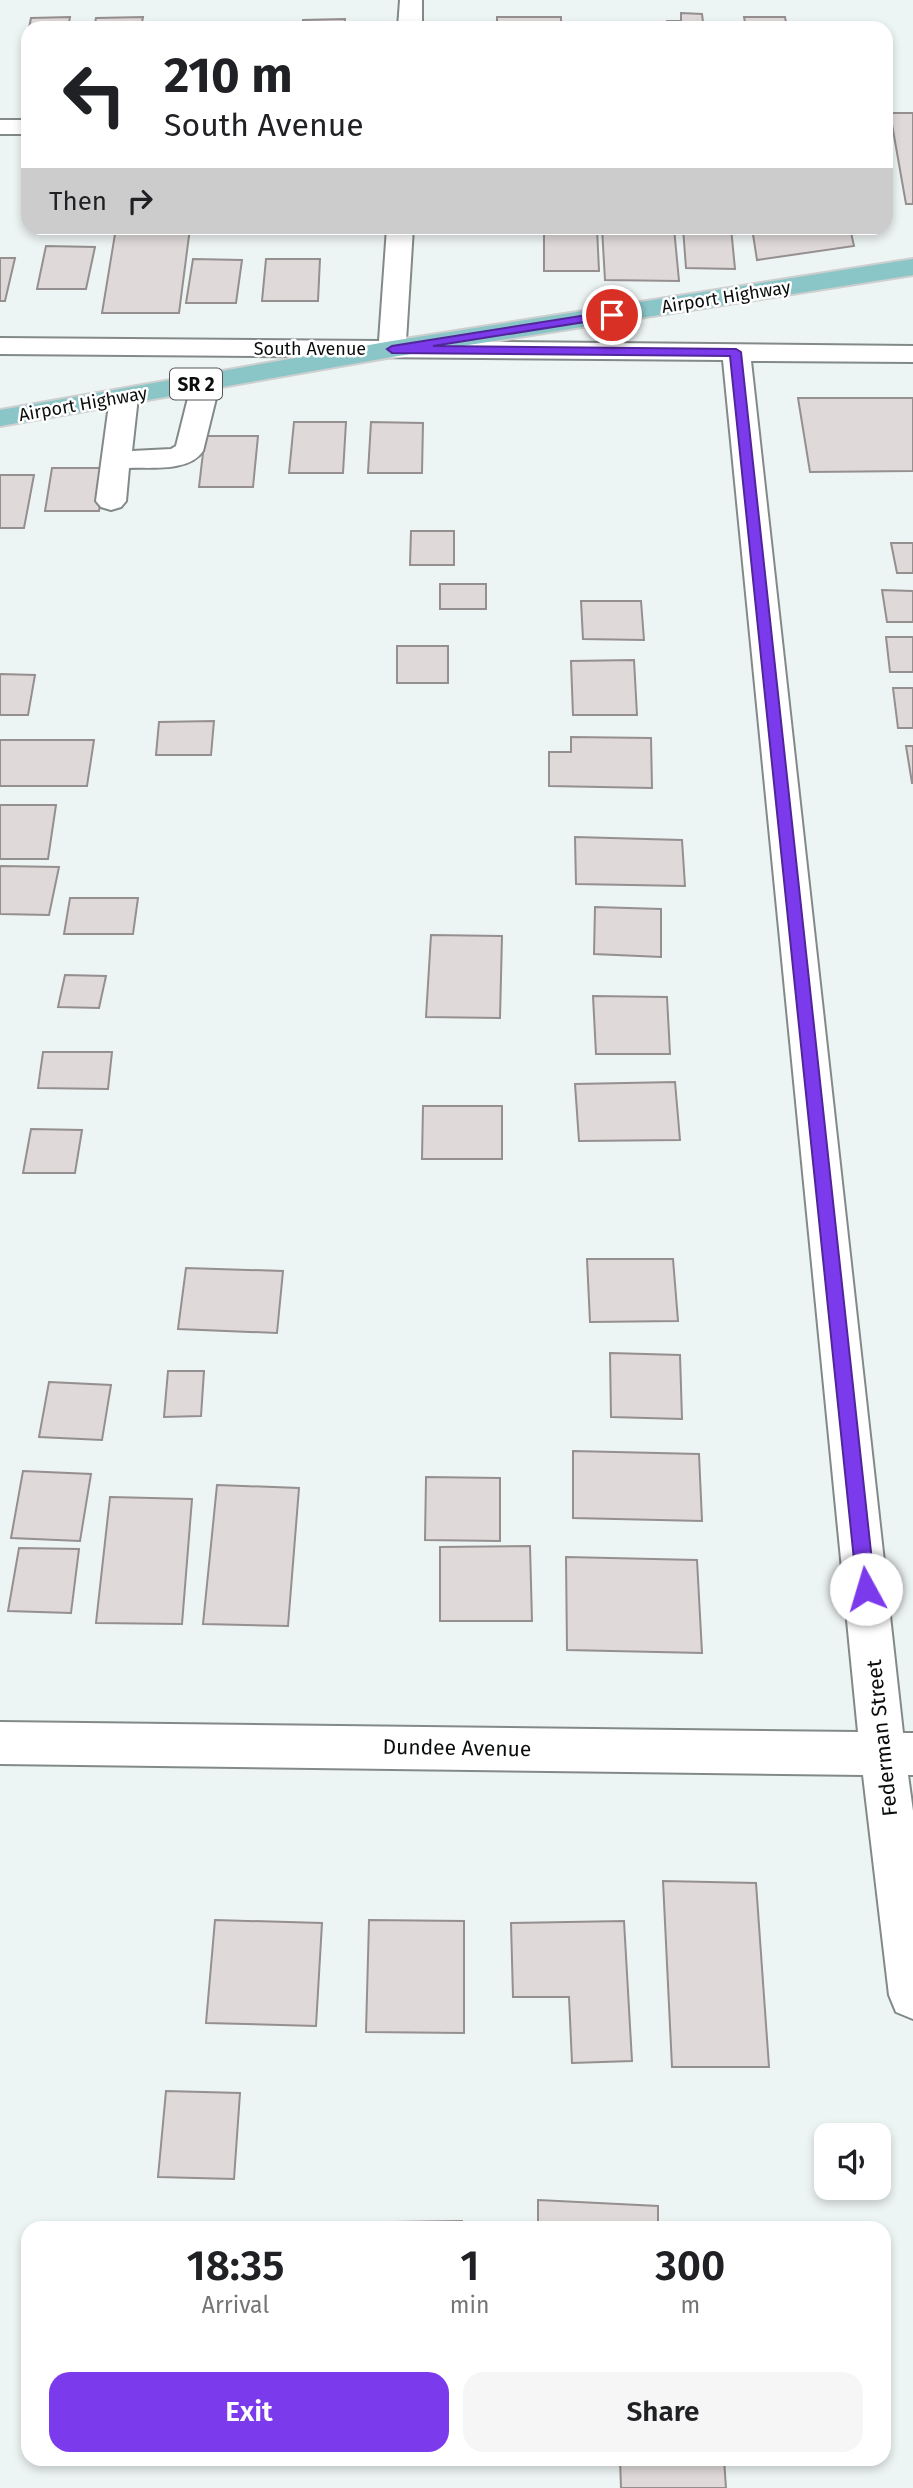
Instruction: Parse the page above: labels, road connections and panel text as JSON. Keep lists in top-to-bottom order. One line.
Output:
{"streets":{"main road":["Airport Highway","SR 2"],"street":["South Avenue","Federman Street","Dundee Avenue"]},"crossings":[["Airport Highway","South Avenue"],["South Avenue","Federman Street"],["Federman Street","Dundee Avenue"]],"page":{"turn":["210 m","South Avenue"],"then":"Then","eta":["18:35","Arrival","1","min","300","m"],"buttons":["Exit","Share"]}}
